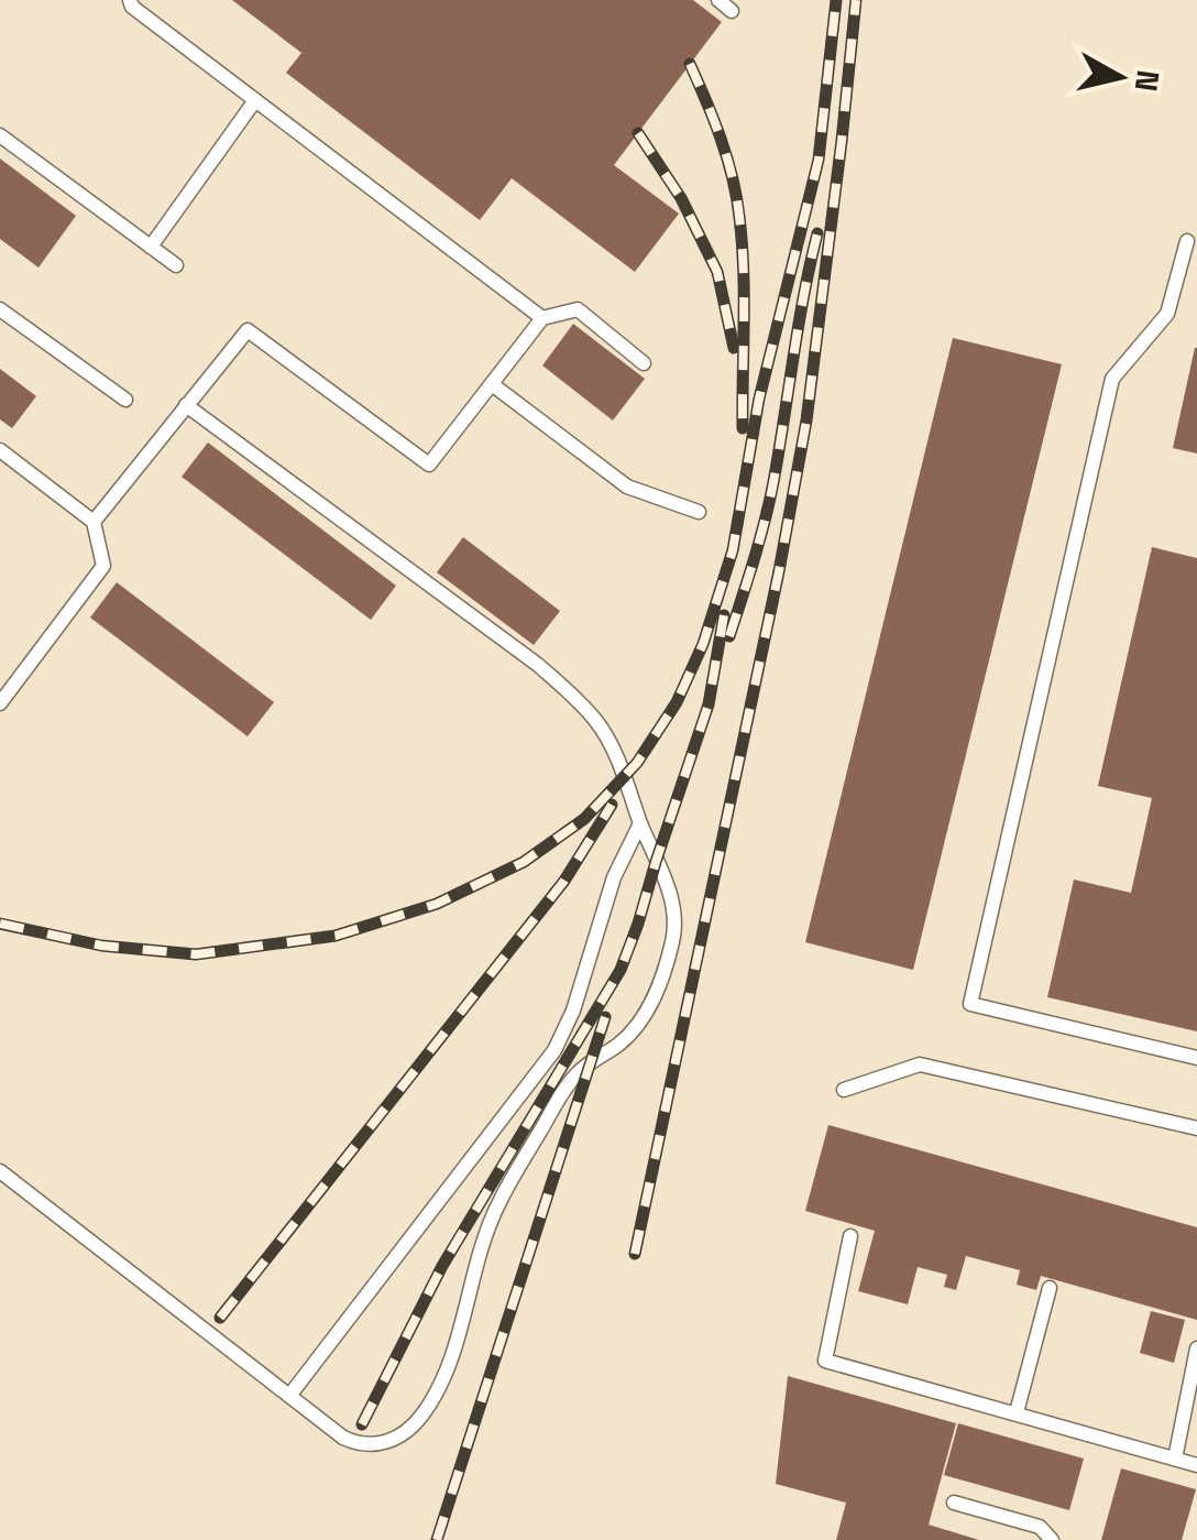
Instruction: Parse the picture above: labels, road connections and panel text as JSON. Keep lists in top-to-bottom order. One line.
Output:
{"north":"right"}
